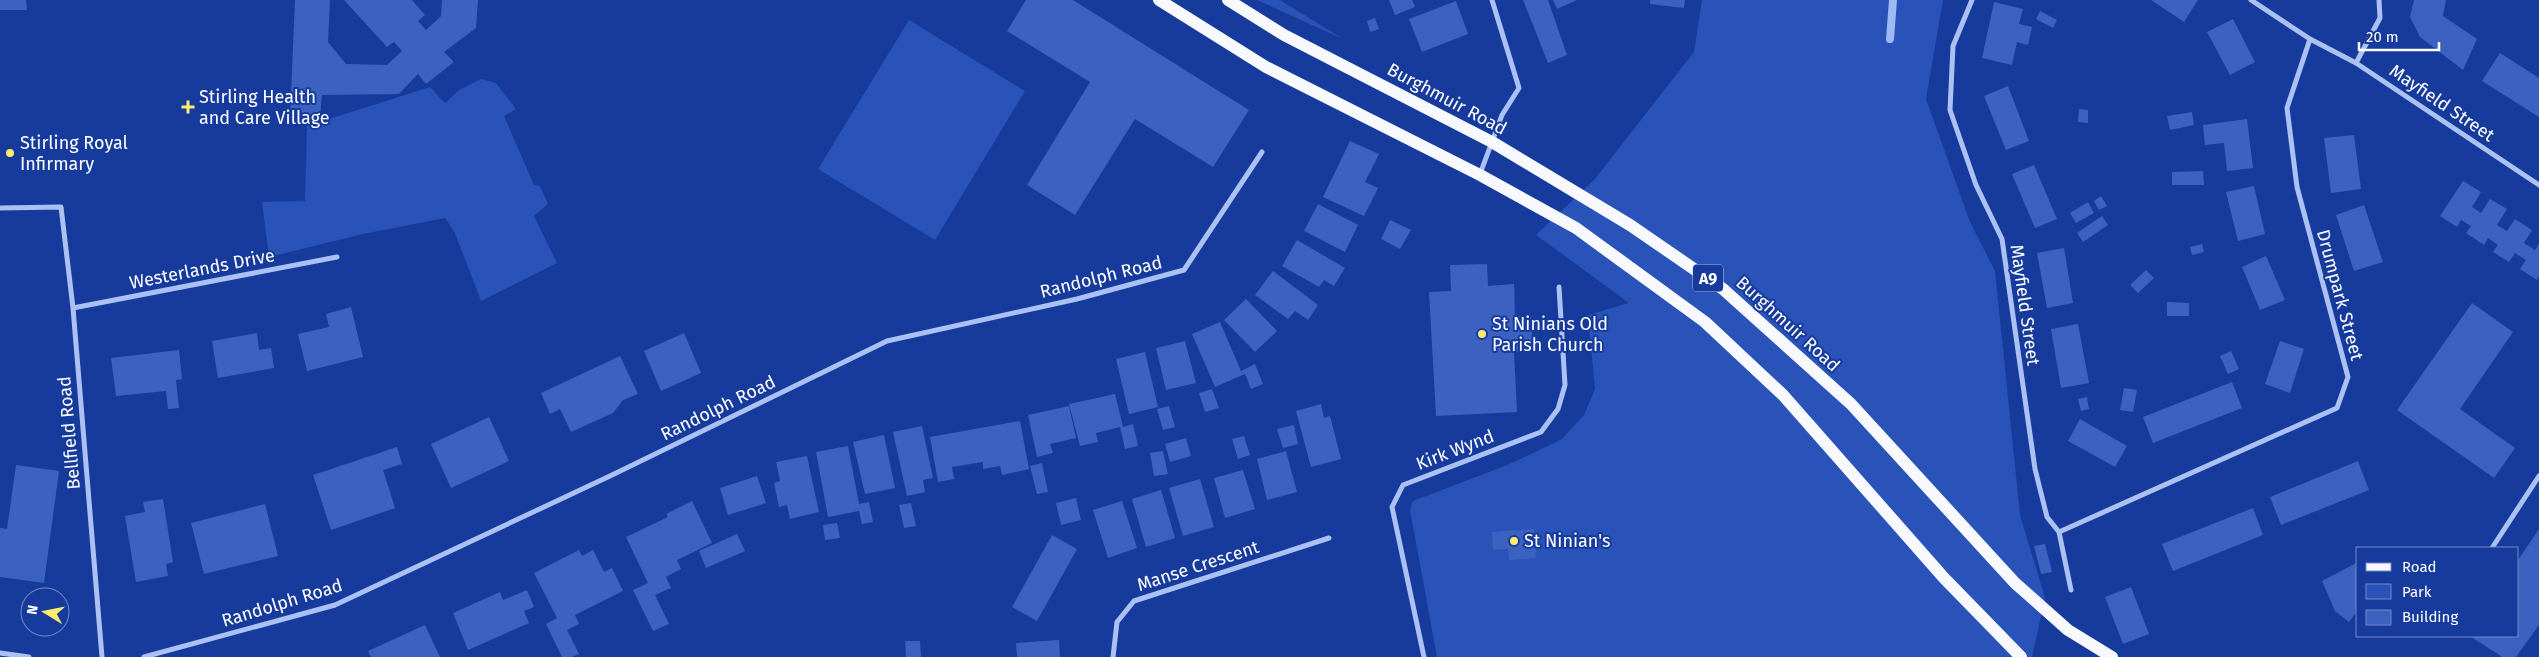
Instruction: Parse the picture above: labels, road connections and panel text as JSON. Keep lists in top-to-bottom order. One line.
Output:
{"streets":{"main road":["Burghmuir Road","A9"],"street":["Mayfield Street","Westerlands Drive","Randolph Road","Drumpark Street","Bellfield Road","Kirk Wynd","Manse Crescent"]},"crossings":[["Mayfield Street","Drumpark Street"],["Westerlands Drive","Bellfield Road"]],"places":{"health":["Stirling Health and Care Village"],"other":["Stirling Royal Infirmary","St Ninians Old Parish Church","St Ninian's"]},"legend":["Road","Park","Building"],"scale_bar":"20 m","north":"left"}
